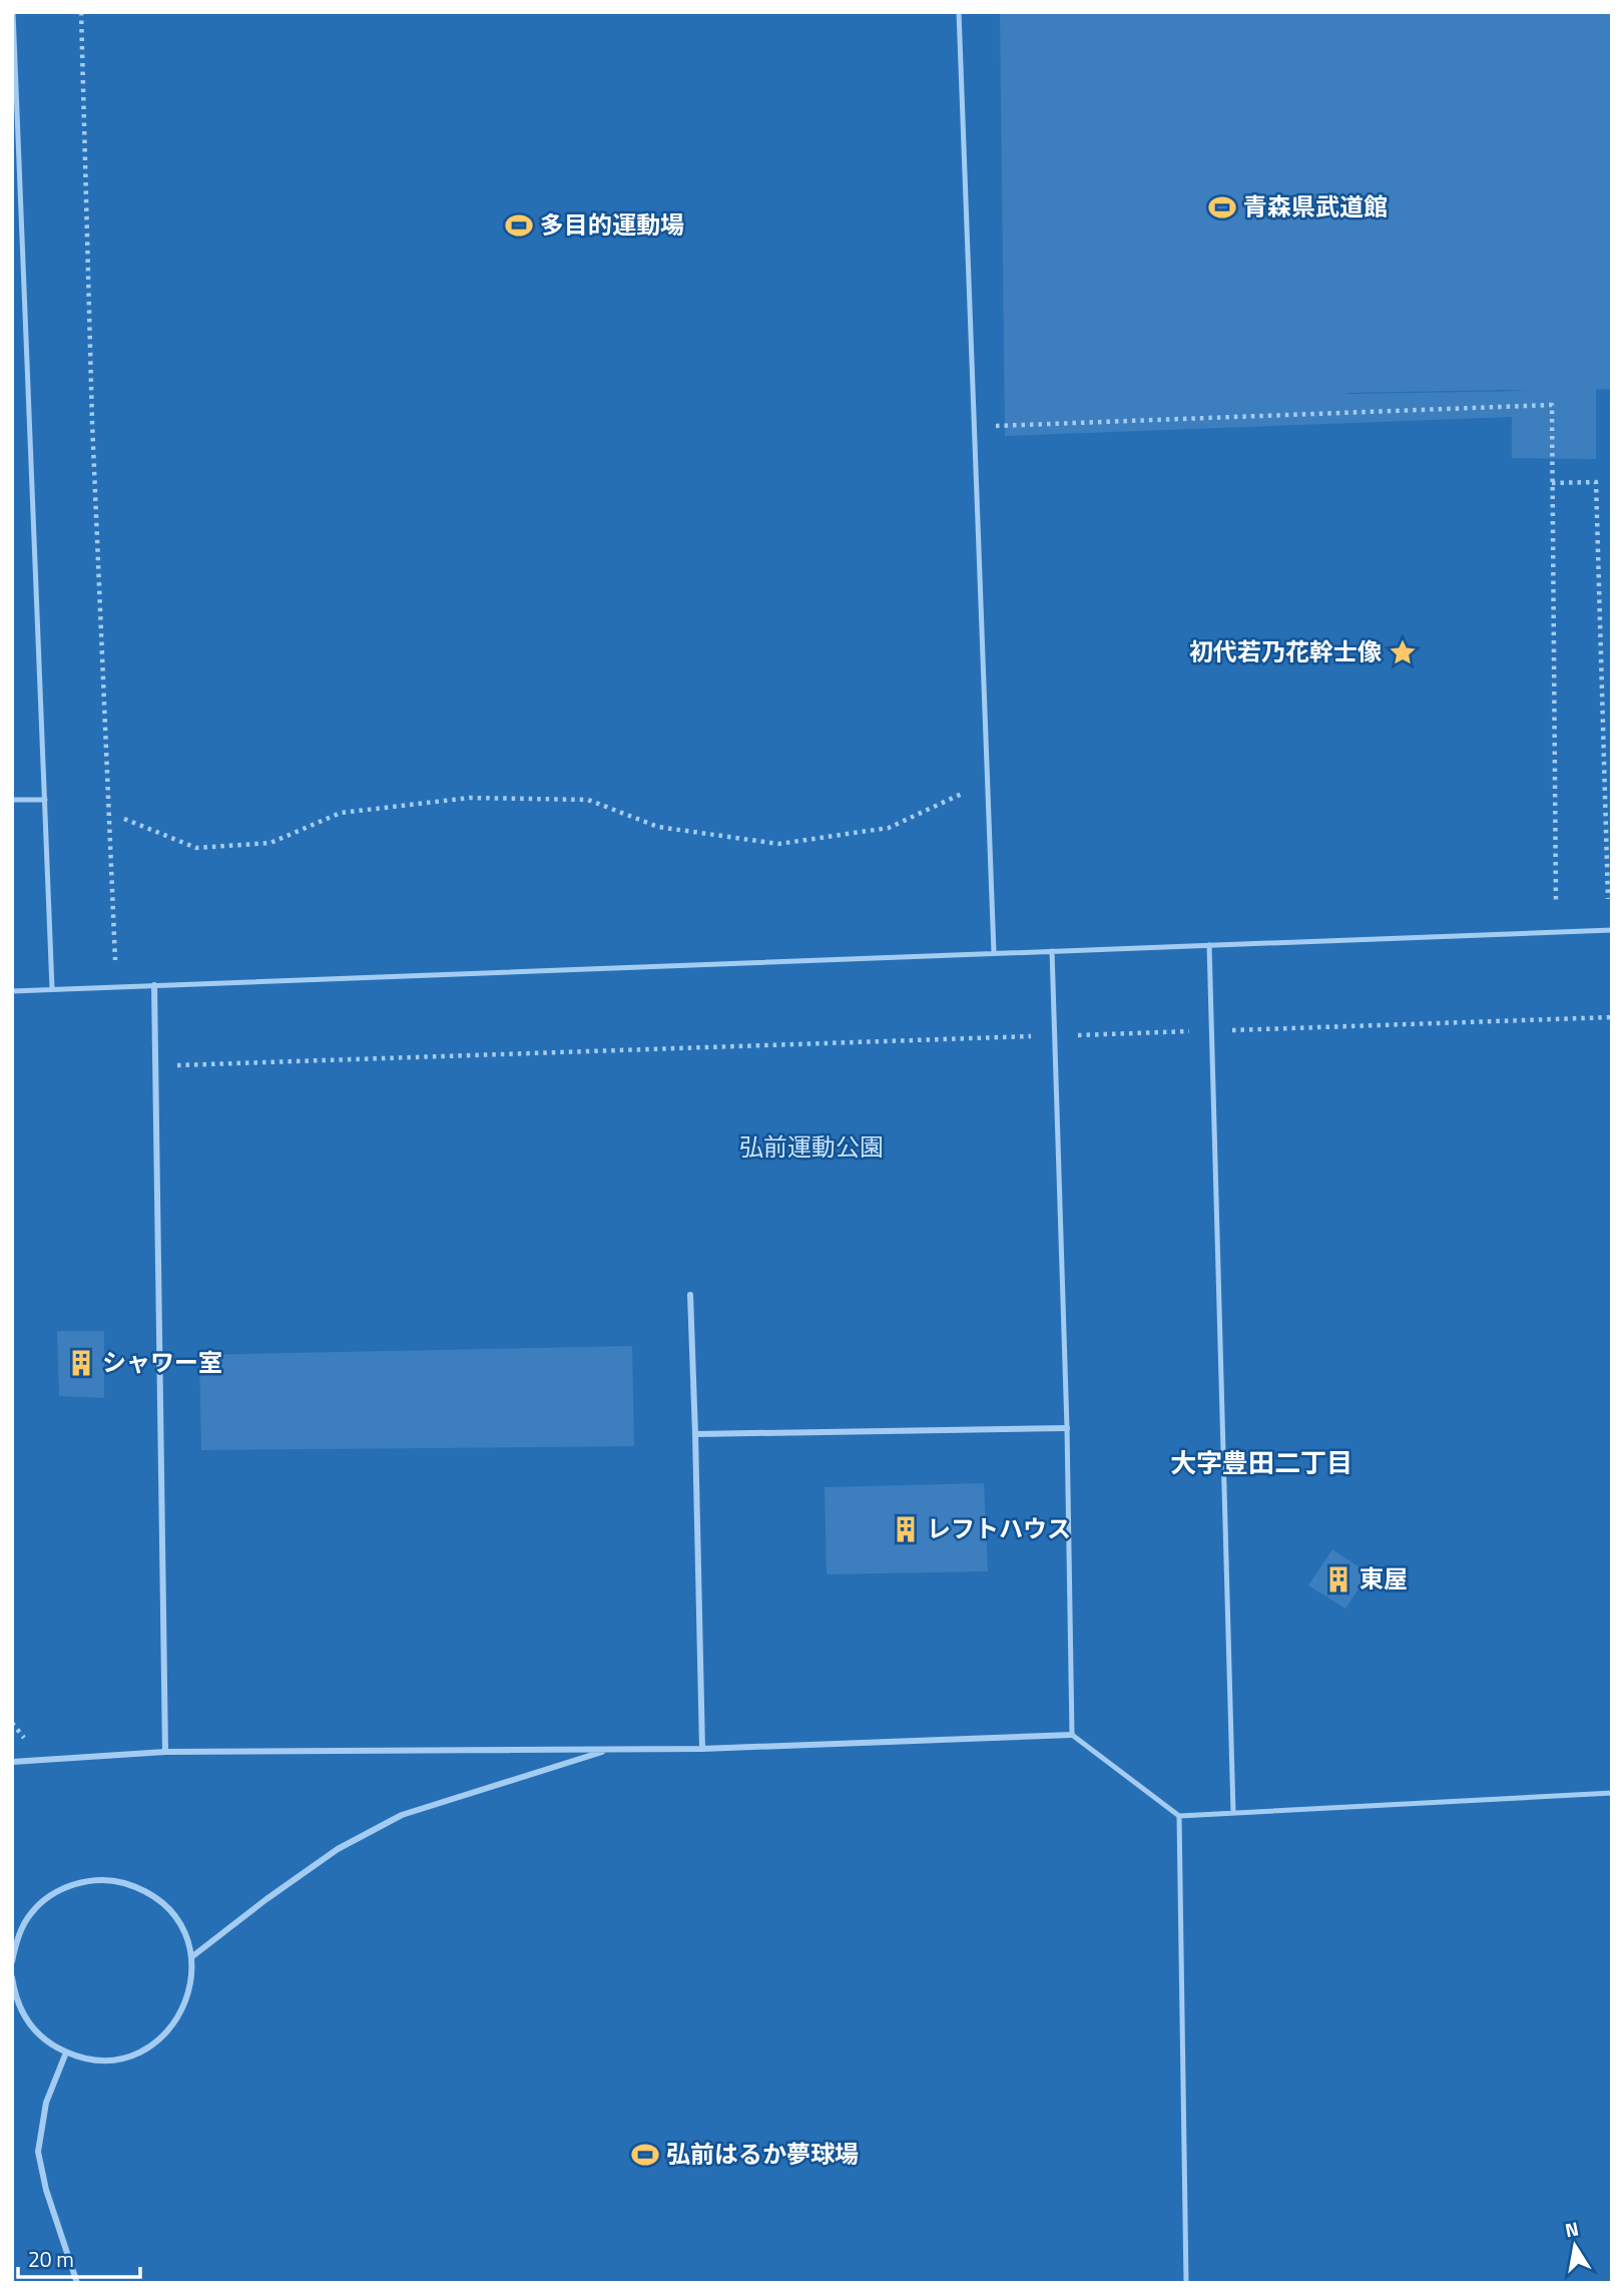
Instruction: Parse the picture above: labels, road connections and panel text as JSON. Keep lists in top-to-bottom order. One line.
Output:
{"districts":["大字豊田二丁目"],"parks":["弘前運動公園"],"places":{"sports":["青森県武道館","多目的運動場","弘前はるか夢球場"],"place":["初代若乃花幹士像"],"building":["シャワー室","レフトハウス","東屋"]},"scale_bar":"20 m","north":"top"}
